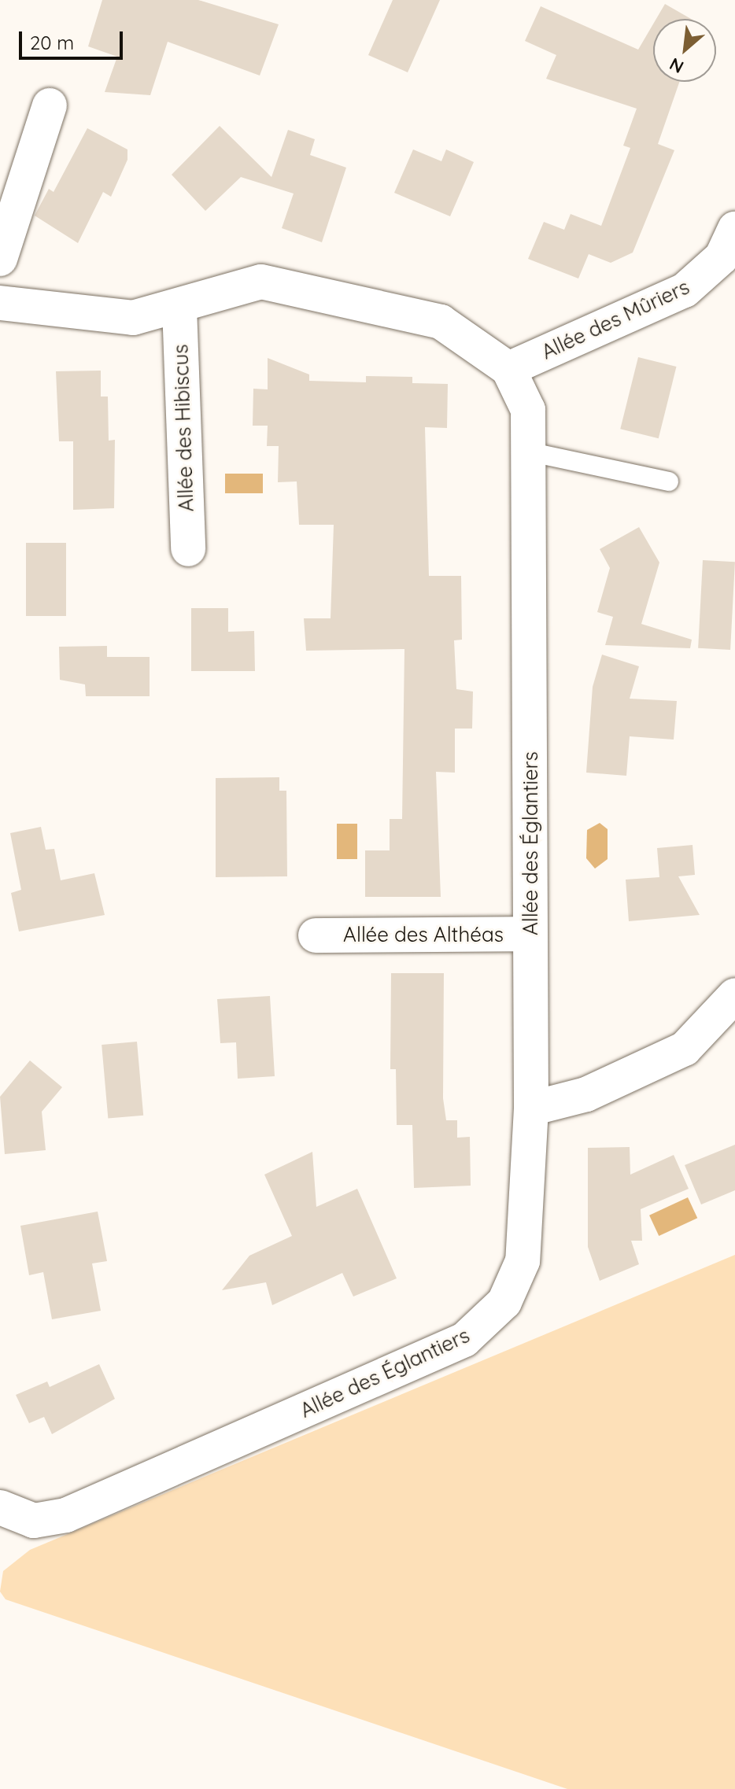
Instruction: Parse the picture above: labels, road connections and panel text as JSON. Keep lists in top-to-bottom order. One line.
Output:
{"streets":{"street":["Allée des Mûriers","Allée des Hibiscus","Allée des Églantiers","Allée des Althéas"]},"crossings":[["Allée des Mûriers","Allée des Églantiers"],["Allée des Hibiscus","Allée des Églantiers"],["Allée des Églantiers","Allée des Althéas"]],"scale_bar":"20 m","north":"bottom left"}
